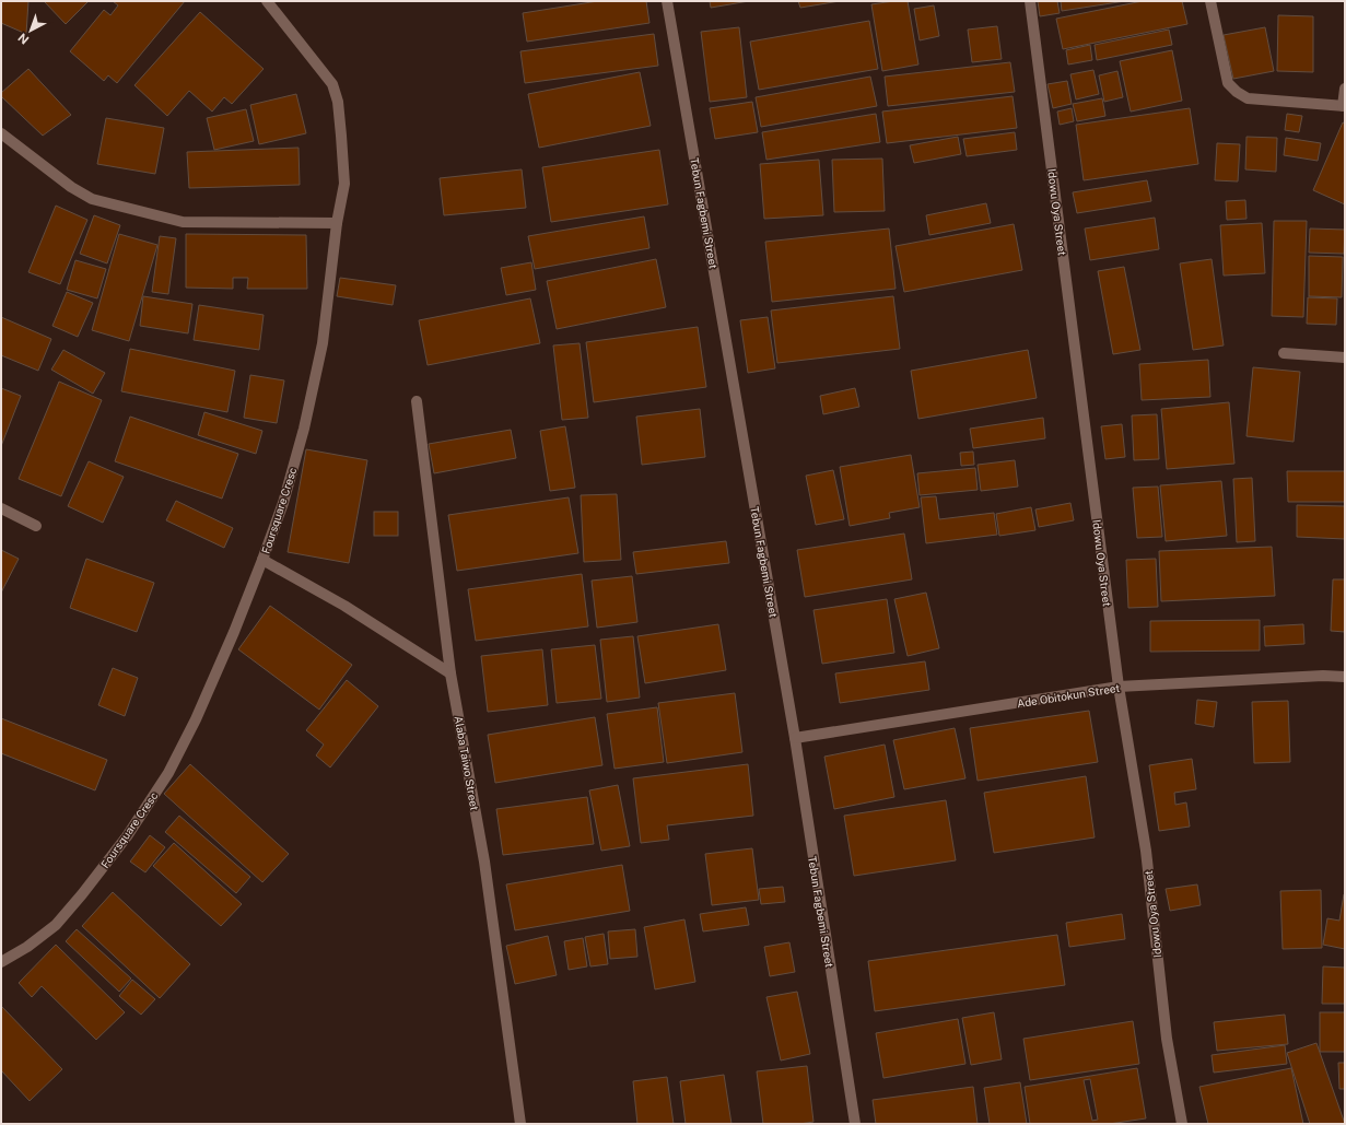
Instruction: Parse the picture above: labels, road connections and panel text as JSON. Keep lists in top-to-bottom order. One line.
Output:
{"streets":{"street":["Idowu Oya Street","Tebun Fagbemi Street","Foursquare Cresc","Ade Obitokun Street","Alaba Taiwo Street"]},"crossings":[["Idowu Oya Street","Ade Obitokun Street"],["Tebun Fagbemi Street","Ade Obitokun Street"]],"north":"bottom left"}
